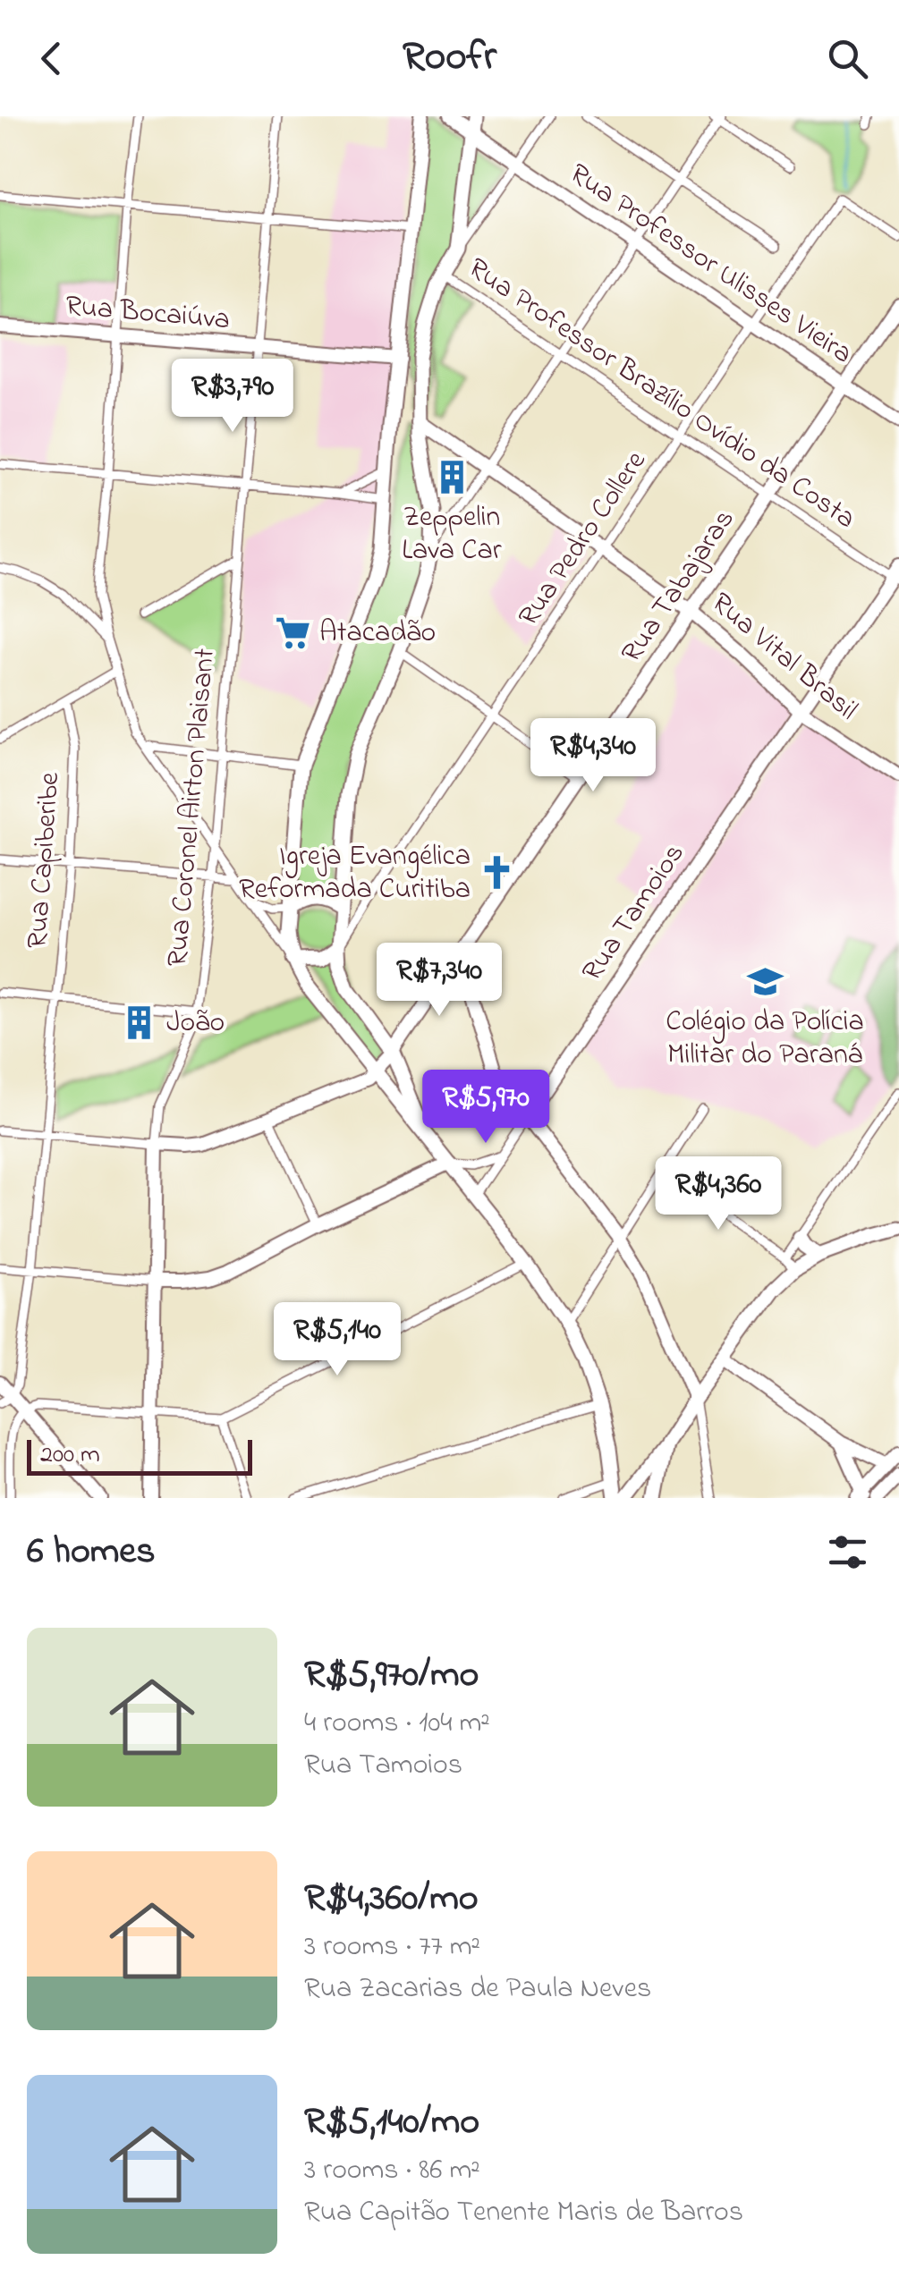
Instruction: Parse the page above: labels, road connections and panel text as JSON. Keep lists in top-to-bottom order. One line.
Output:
{"streets":{"street":["Rua Professor Ulisses Vieira","Rua Bocaiúva","Rua Professor Brazílio Ovídio da Costa","Rua Pedro Collere","Rua Tabajaras","Rua Vital Brasil","Rua Coronel Airton Plaisant","Rua Capiberibe","Rua Tamoios"]},"crossings":[["Rua Professor Ulisses Vieira","Rua Pedro Collere"],["Rua Professor Ulisses Vieira","Rua Tabajaras"],["Rua Bocaiúva","Rua Coronel Airton Plaisant"],["Rua Professor Brazílio Ovídio da Costa","Rua Pedro Collere"],["Rua Professor Brazílio Ovídio da Costa","Rua Tabajaras"],["Rua Professor Brazílio Ovídio da Costa","Rua Tamoios"],["Rua Pedro Collere","Rua Vital Brasil"],["Rua Tabajaras","Rua Vital Brasil"],["Rua Vital Brasil","Rua Tamoios"]],"places":{"building":["Zeppelin Lava Car","João"],"supermarket":["Atacadão"],"church":["Igreja Evangélica Reformada Curitiba"],"school or university":["Colégio da Polícia Militar do Paraná"]},"scale_bar":"200 m","page":{"header":"Roofr","price":["R$3,790","R$4,340","R$7,340","R$5,970","R$4,360","R$5,140"],"scale":"200 m","heading":"6 homes","list":[{"name":"R$5,970/mo","note":"4 rooms · 104 m² · Rua Tamoios"},{"name":"R$4,360/mo","note":"3 rooms · 77 m² · Rua Zacarias de Paula Neves"},{"name":"R$5,140/mo","note":"3 rooms · 86 m² · Rua Capitão Tenente Maris de Barros"}]}}
